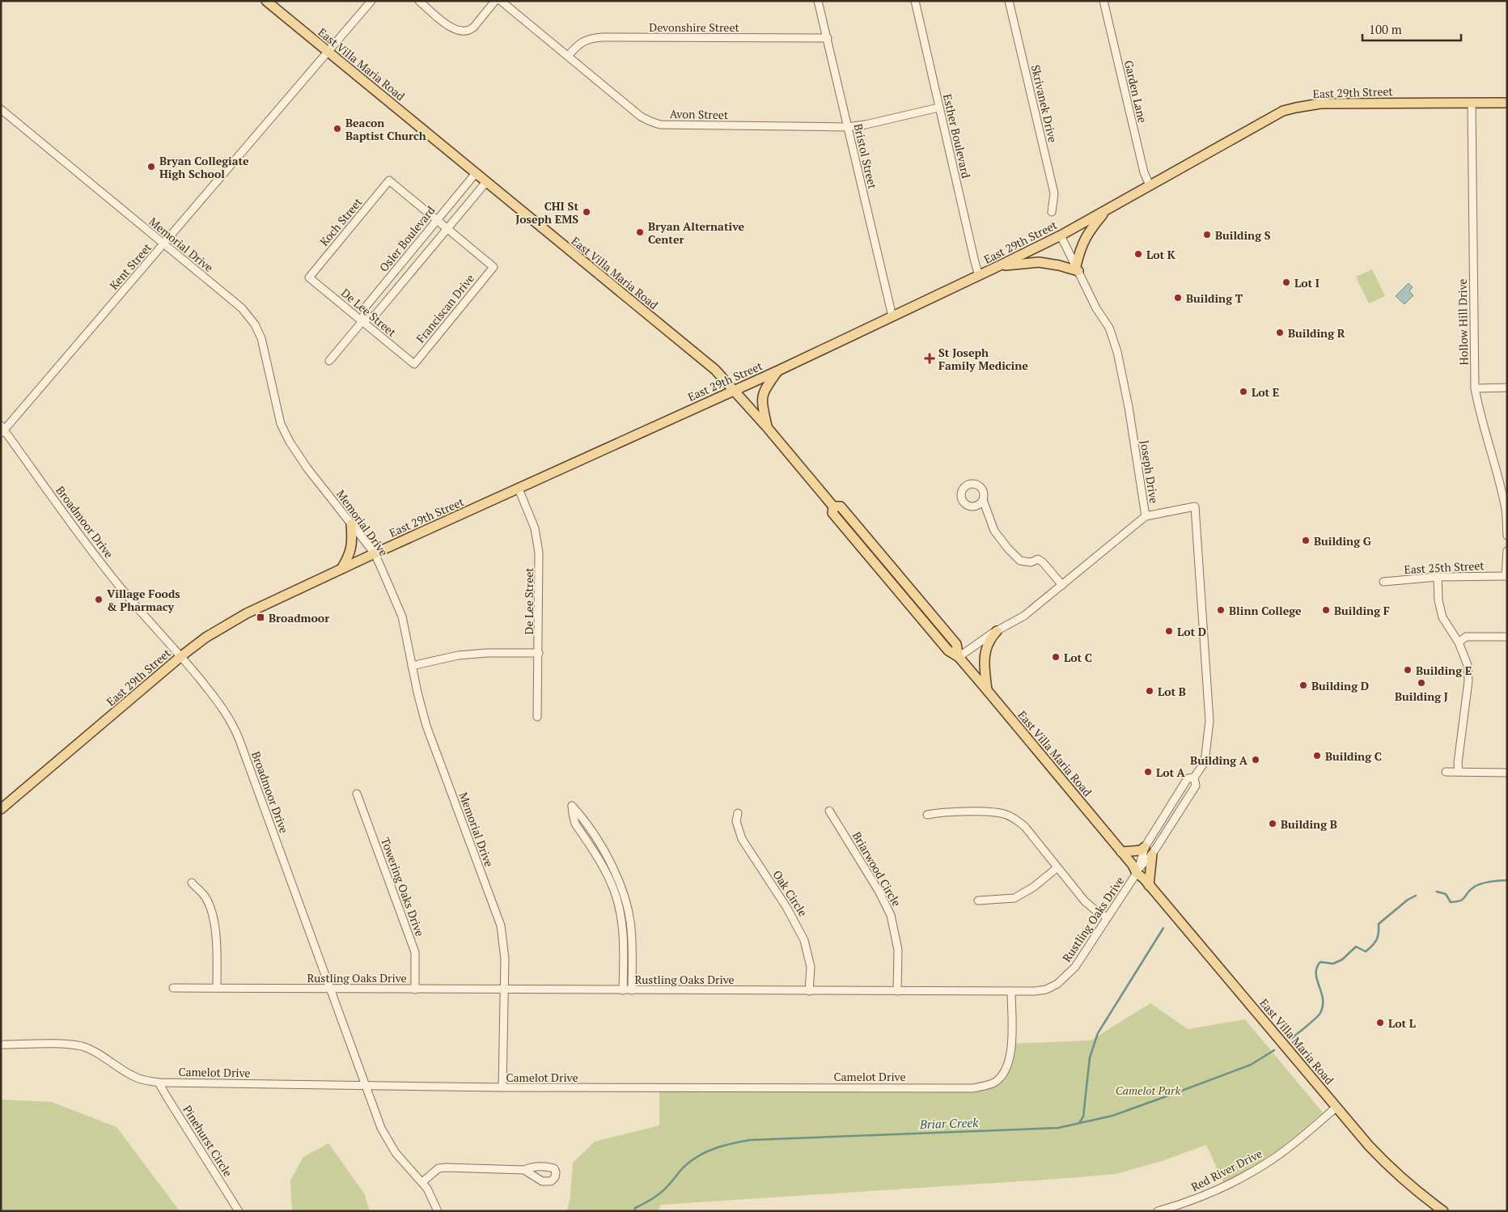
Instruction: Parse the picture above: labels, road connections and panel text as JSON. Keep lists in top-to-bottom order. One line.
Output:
{"streets":{"main road":["East Villa Maria Road","East 29th Street"],"street":["Devonshire Street","Garden Lane","Skrivanek Drive","Avon Street","Esther Boulevard","Bristol Street","Koch Street","Osler Boulevard","Memorial Drive","Kent Street","Franciscan Drive","De Lee Street","Hollow Hill Drive","Joseph Drive","Broadmoor Drive","East 25th Street","Briarwood Circle","Towering Oaks Drive","Oak Circle","Rustling Oaks Drive","Camelot Drive","Pinehurst Circle","Red River Drive"]},"crossings":[["Devonshire Street","Avon Street"],["Devonshire Street","Bristol Street"],["East Villa Maria Road","East 29th Street"],["East Villa Maria Road","Osler Boulevard"],["East Villa Maria Road","Kent Street"],["East Villa Maria Road","Joseph Drive"],["East Villa Maria Road","Rustling Oaks Drive"],["East Villa Maria Road","Red River Drive"],["Garden Lane","East 29th Street"],["East 29th Street","Esther Boulevard"],["East 29th Street","Bristol Street"],["East 29th Street","Memorial Drive"],["East 29th Street","De Lee Street"],["East 29th Street","Hollow Hill Drive"],["East 29th Street","Joseph Drive"],["East 29th Street","Broadmoor Drive"],["Avon Street","Esther Boulevard"],["Avon Street","Bristol Street"],["Koch Street","Osler Boulevard"],["Koch Street","De Lee Street"],["Osler Boulevard","Franciscan Drive"],["Osler Boulevard","De Lee Street"],["Memorial Drive","Kent Street"],["Memorial Drive","Rustling Oaks Drive"],["Memorial Drive","Camelot Drive"],["Kent Street","Broadmoor Drive"],["Franciscan Drive","De Lee Street"],["Broadmoor Drive","Rustling Oaks Drive"],["Broadmoor Drive","Camelot Drive"],["Briarwood Circle","Rustling Oaks Drive"],["Towering Oaks Drive","Rustling Oaks Drive"],["Oak Circle","Rustling Oaks Drive"],["Rustling Oaks Drive","Camelot Drive"],["Camelot Drive","Pinehurst Circle"]],"water":["Briar Creek"],"parks":["Camelot Park"],"places":{"other":["Beacon Baptist Church","Bryan Collegiate High School","CHI St Joseph EMS","Bryan Alternative Center","Building S","Lot K","Lot I","Building T","Building R","Lot E","Building G","Village Foods & Pharmacy","Blinn College","Building F","Lot D","Lot C","Building E","Building J","Building D","Lot B","Building C","Building A","Lot A","Building B","Lot L"],"health":["St Joseph Family Medicine"],"transit":["Broadmoor"]},"scale_bar":"100 m"}
